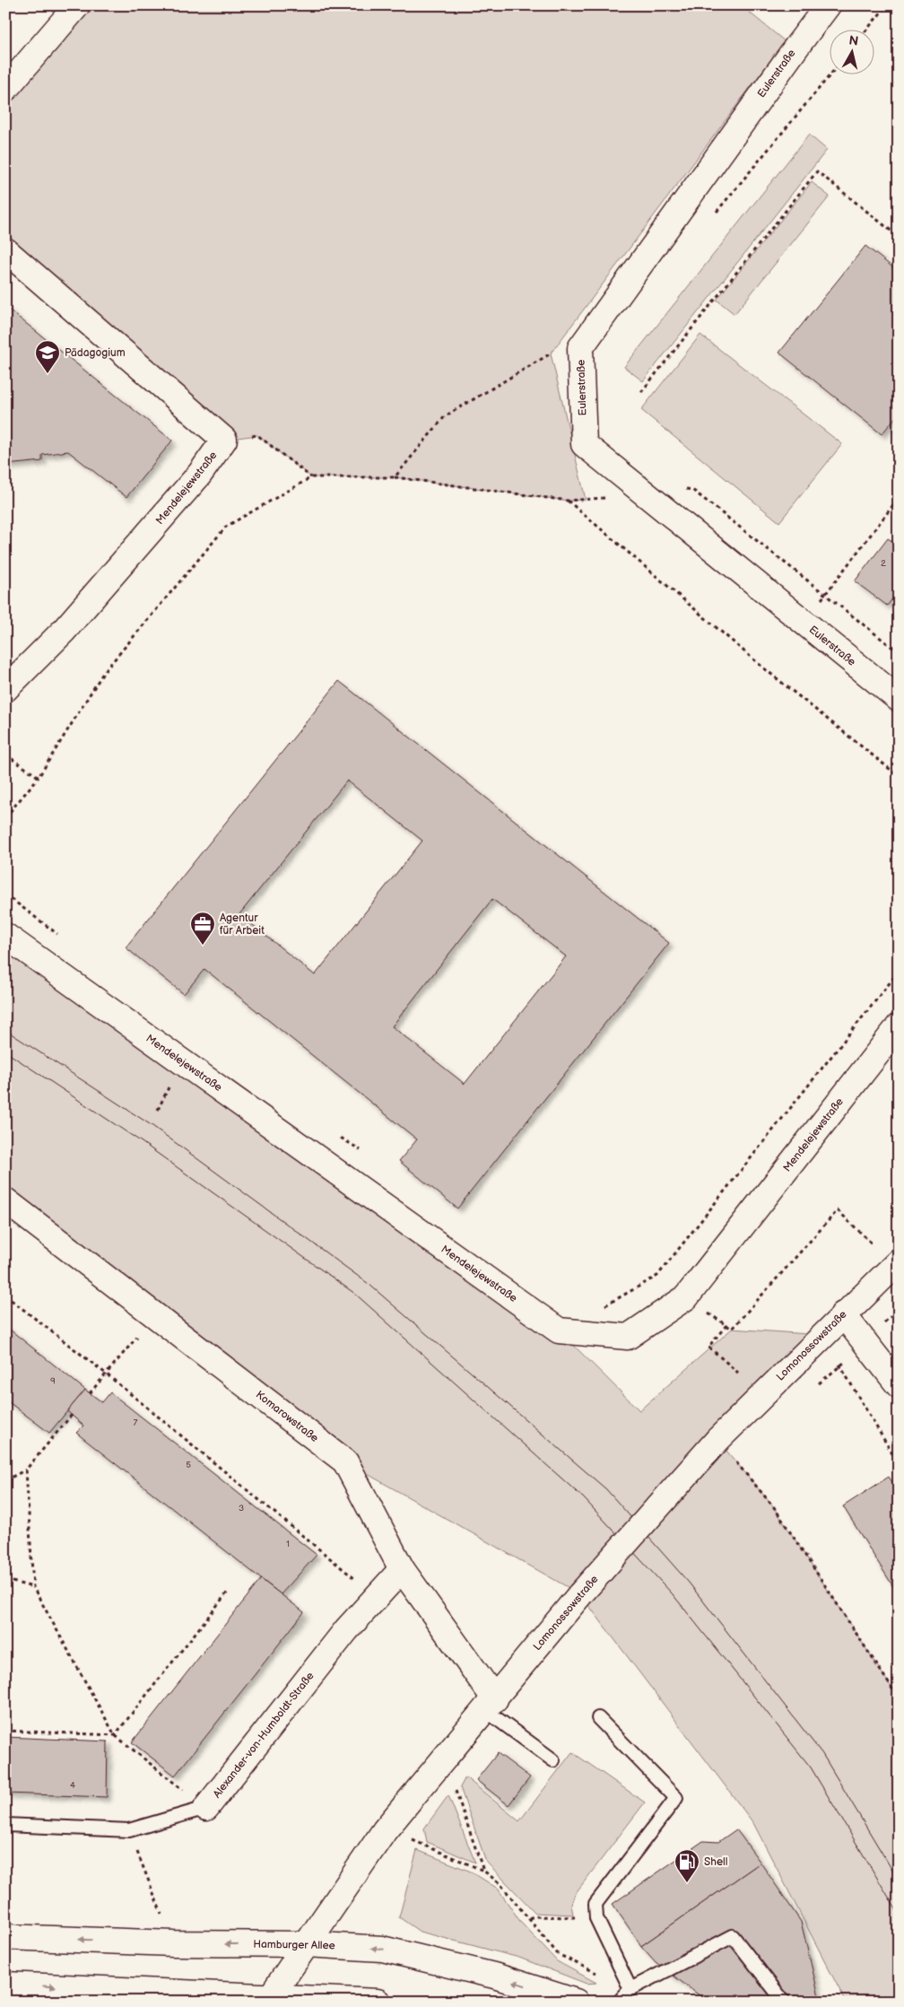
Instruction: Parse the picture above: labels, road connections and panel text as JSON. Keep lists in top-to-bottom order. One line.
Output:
{"streets":{"street":["Eulerstraße","Mendelejewstraße","Lomonossowstraße","Komarowstraße","Alexander-von-Humboldt-Straße","Hamburger Allee"]},"crossings":[["Lomonossowstraße","Komarowstraße"],["Lomonossowstraße","Hamburger Allee"],["Komarowstraße","Alexander-von-Humboldt-Straße"]],"places":{"school or university":["Pädagogium"],"office":["Agentur für Arbeit"],"fuel station":["Shell"]},"house_numbers":["2","9","7","5","3","1","4"],"north":"top"}
